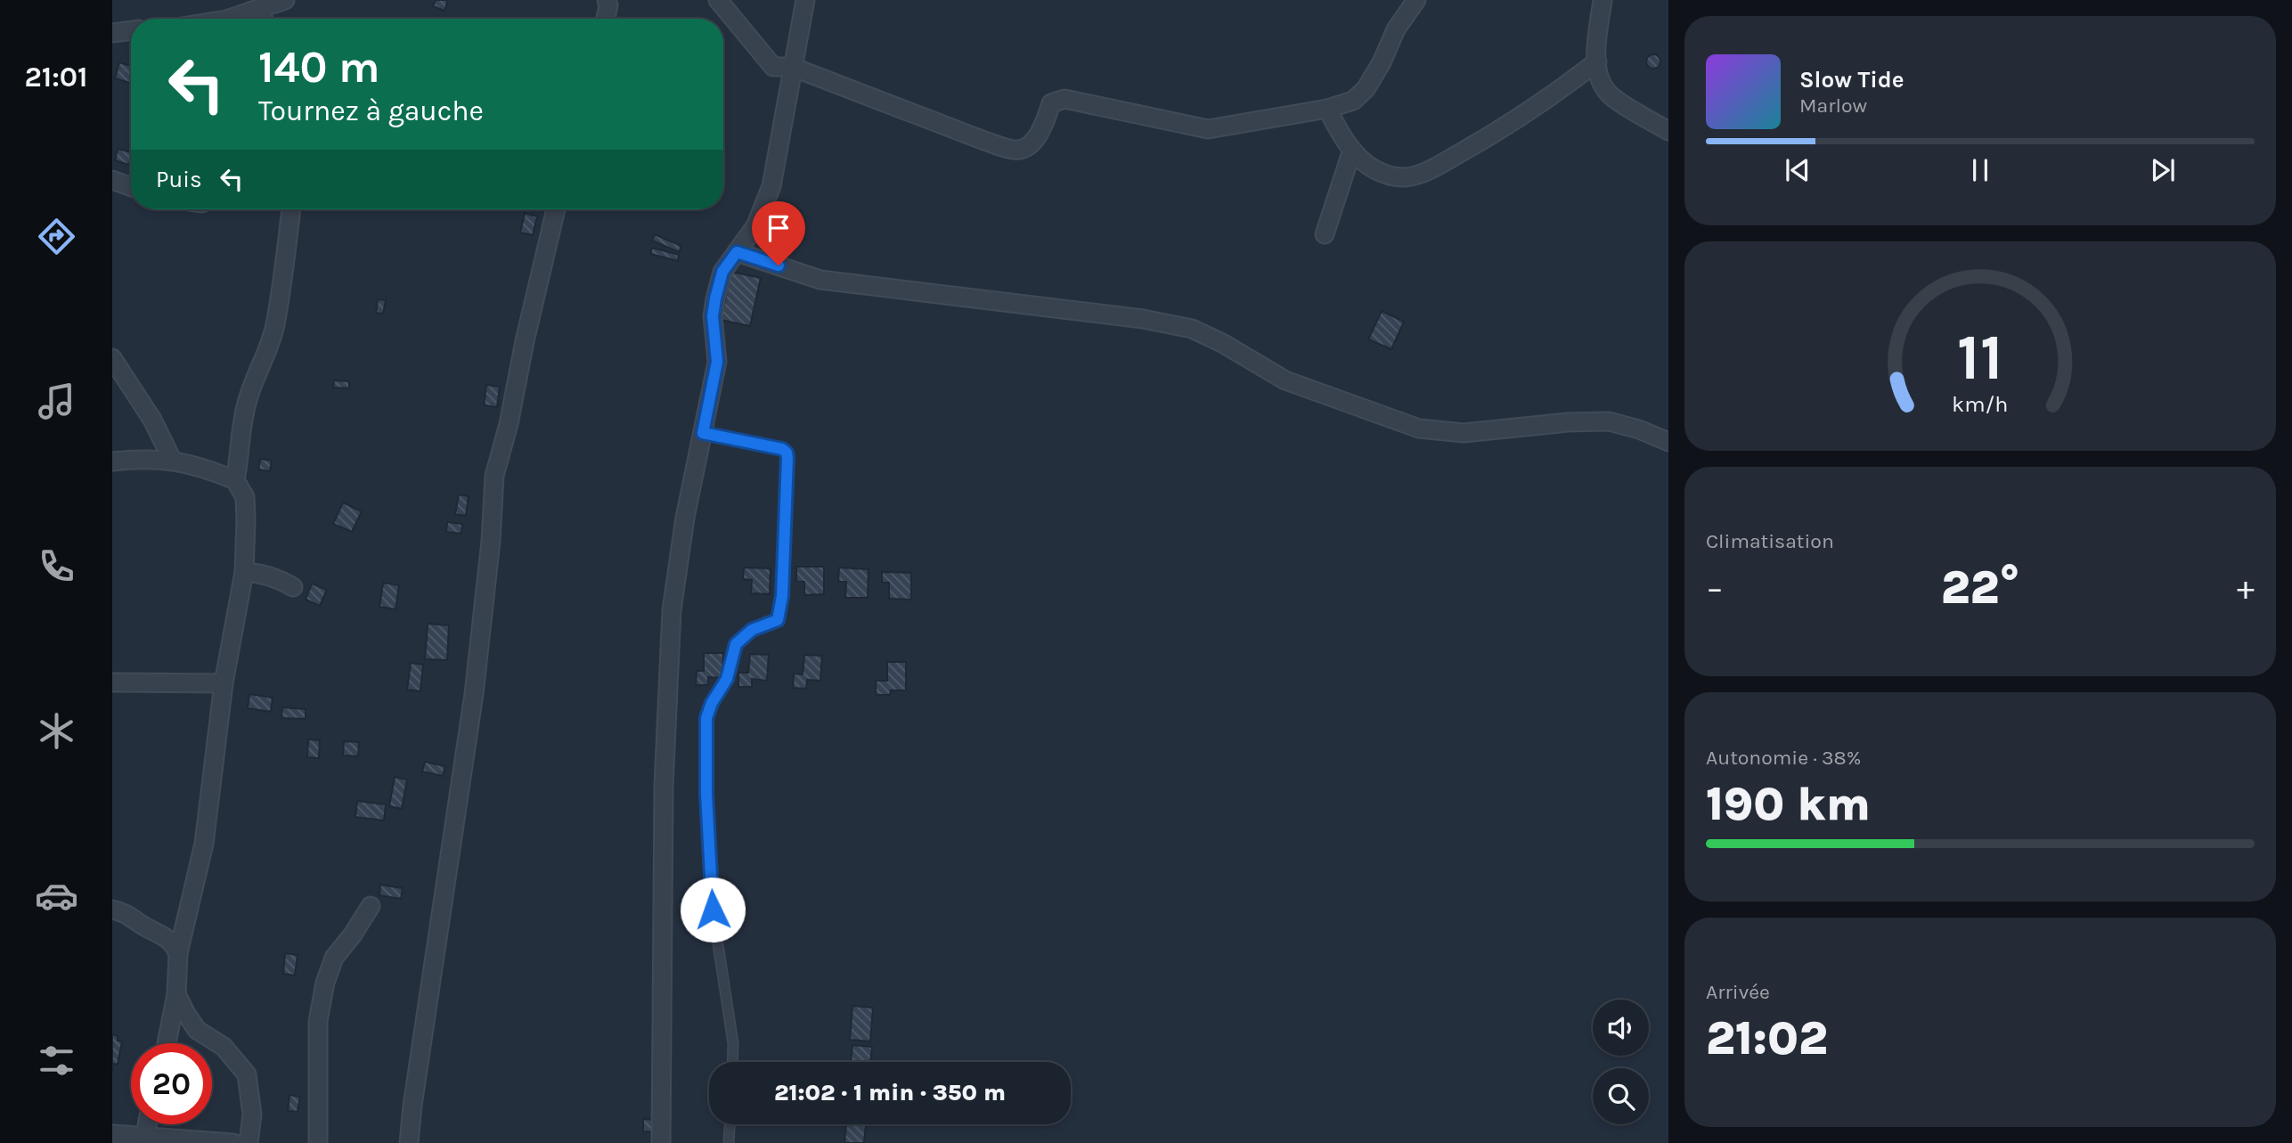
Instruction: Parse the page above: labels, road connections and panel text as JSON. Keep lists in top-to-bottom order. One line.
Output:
{"page":{"tabs":"21:01","turn":["140 m","Tournez à gauche"],"song":["Slow Tide","Marlow"],"then":"Puis","tile":["Climatisation",["Autonomie · 38%","190 km"],["Arrivée","21:02"]],"heat":["−","22°","+"],"limit":"20","trip":"21:02 · 1 min · 350 m","gauge":["11","km/h"]}}
